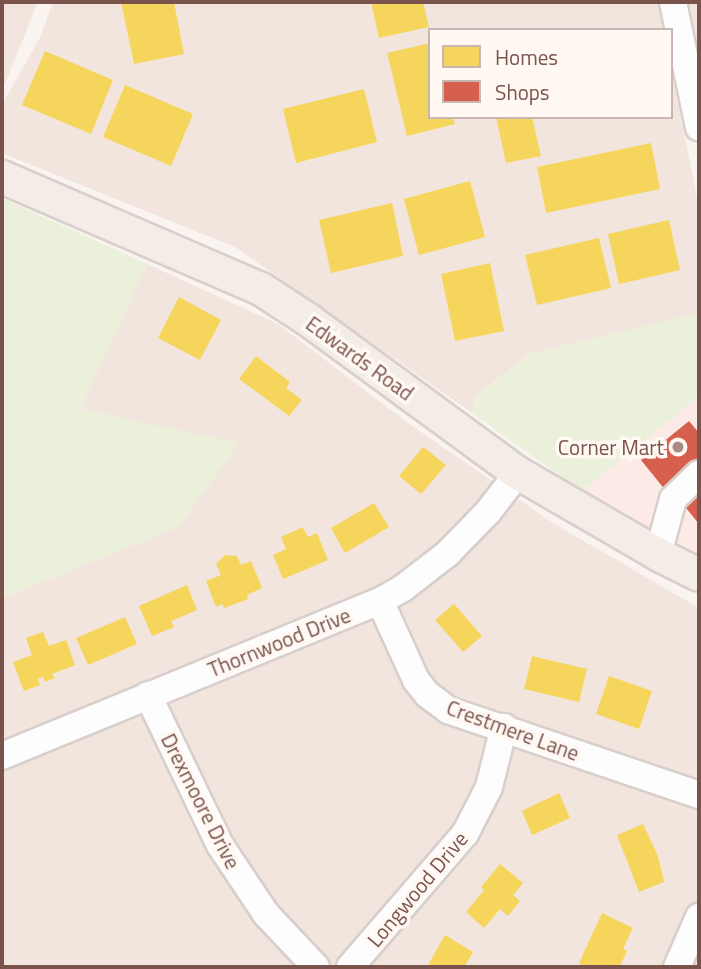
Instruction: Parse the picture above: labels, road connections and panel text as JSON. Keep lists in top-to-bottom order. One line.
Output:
{"streets":{"main road":["Edwards Road"],"street":["Thornwood Drive","Crestmere Lane","Drexmoore Drive","Longwood Drive"]},"crossings":[["Edwards Road","Thornwood Drive"],["Thornwood Drive","Crestmere Lane"],["Thornwood Drive","Drexmoore Drive"],["Crestmere Lane","Longwood Drive"]],"places":["Corner Mart"],"legend":["Homes","Shops"]}
